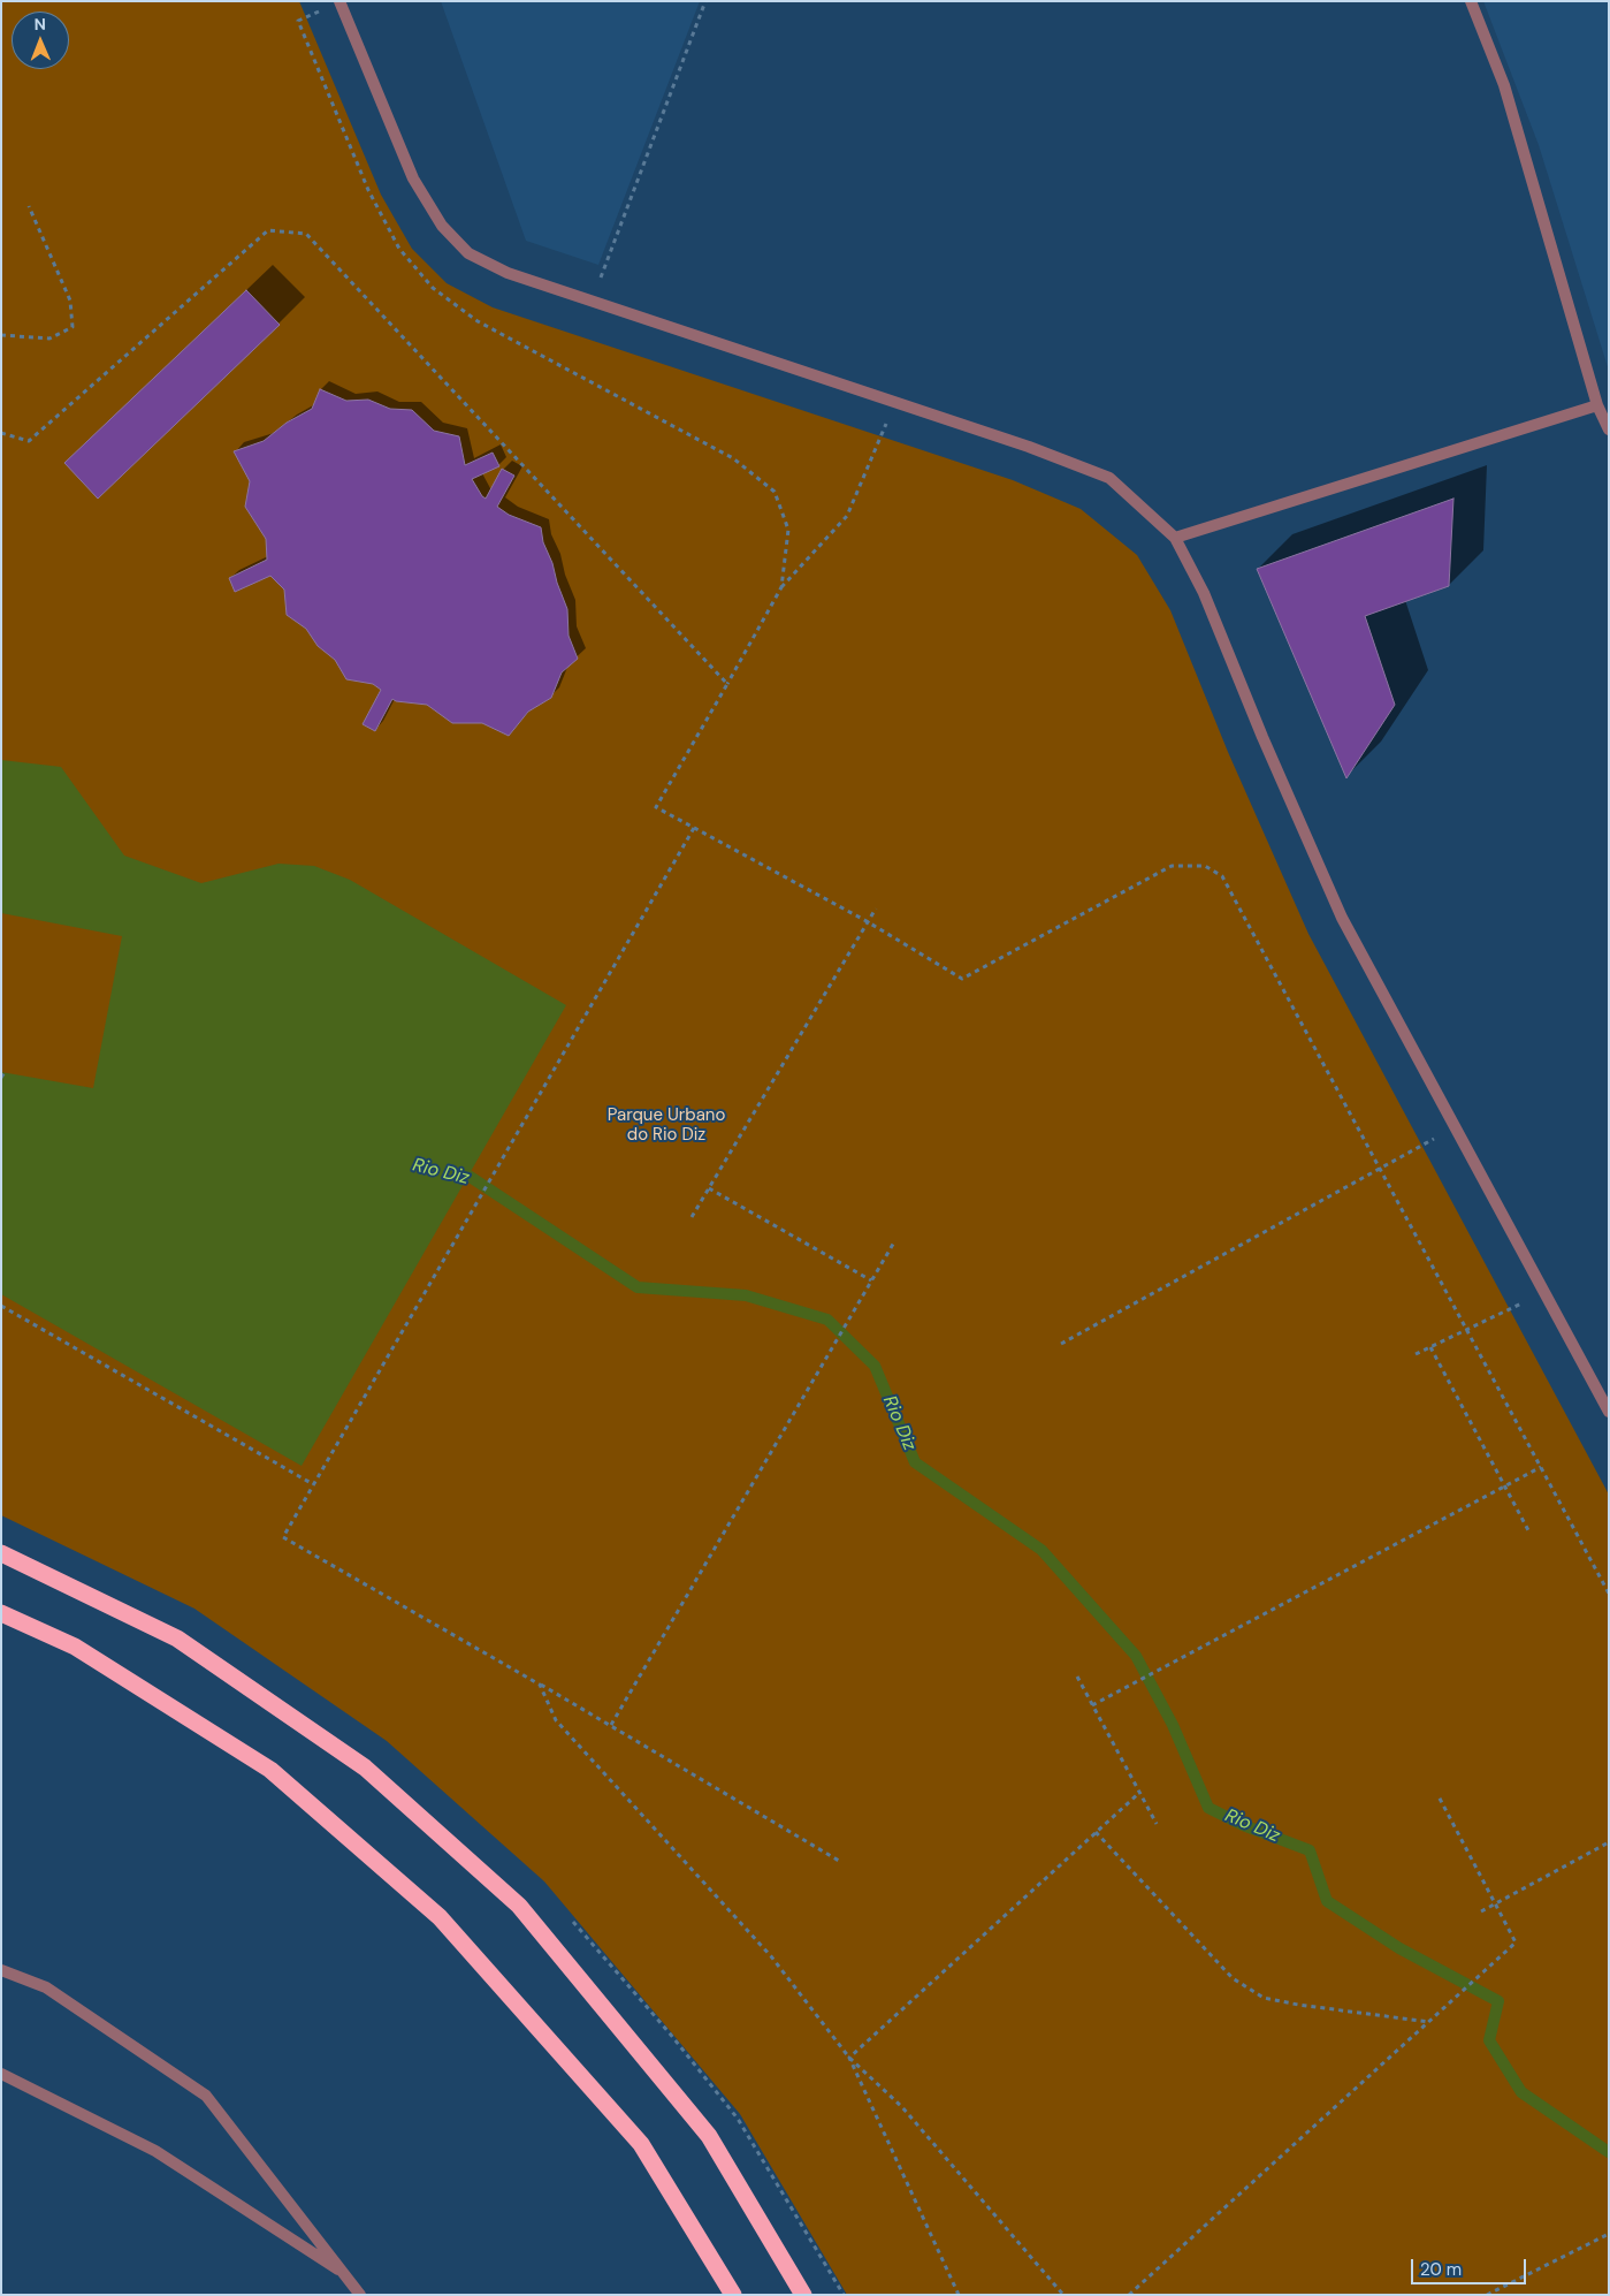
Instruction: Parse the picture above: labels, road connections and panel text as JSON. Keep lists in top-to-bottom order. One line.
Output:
{"water":["Rio Diz"],"parks":["Parque Urbano do Rio Diz"],"scale_bar":"20 m","north":"top"}
